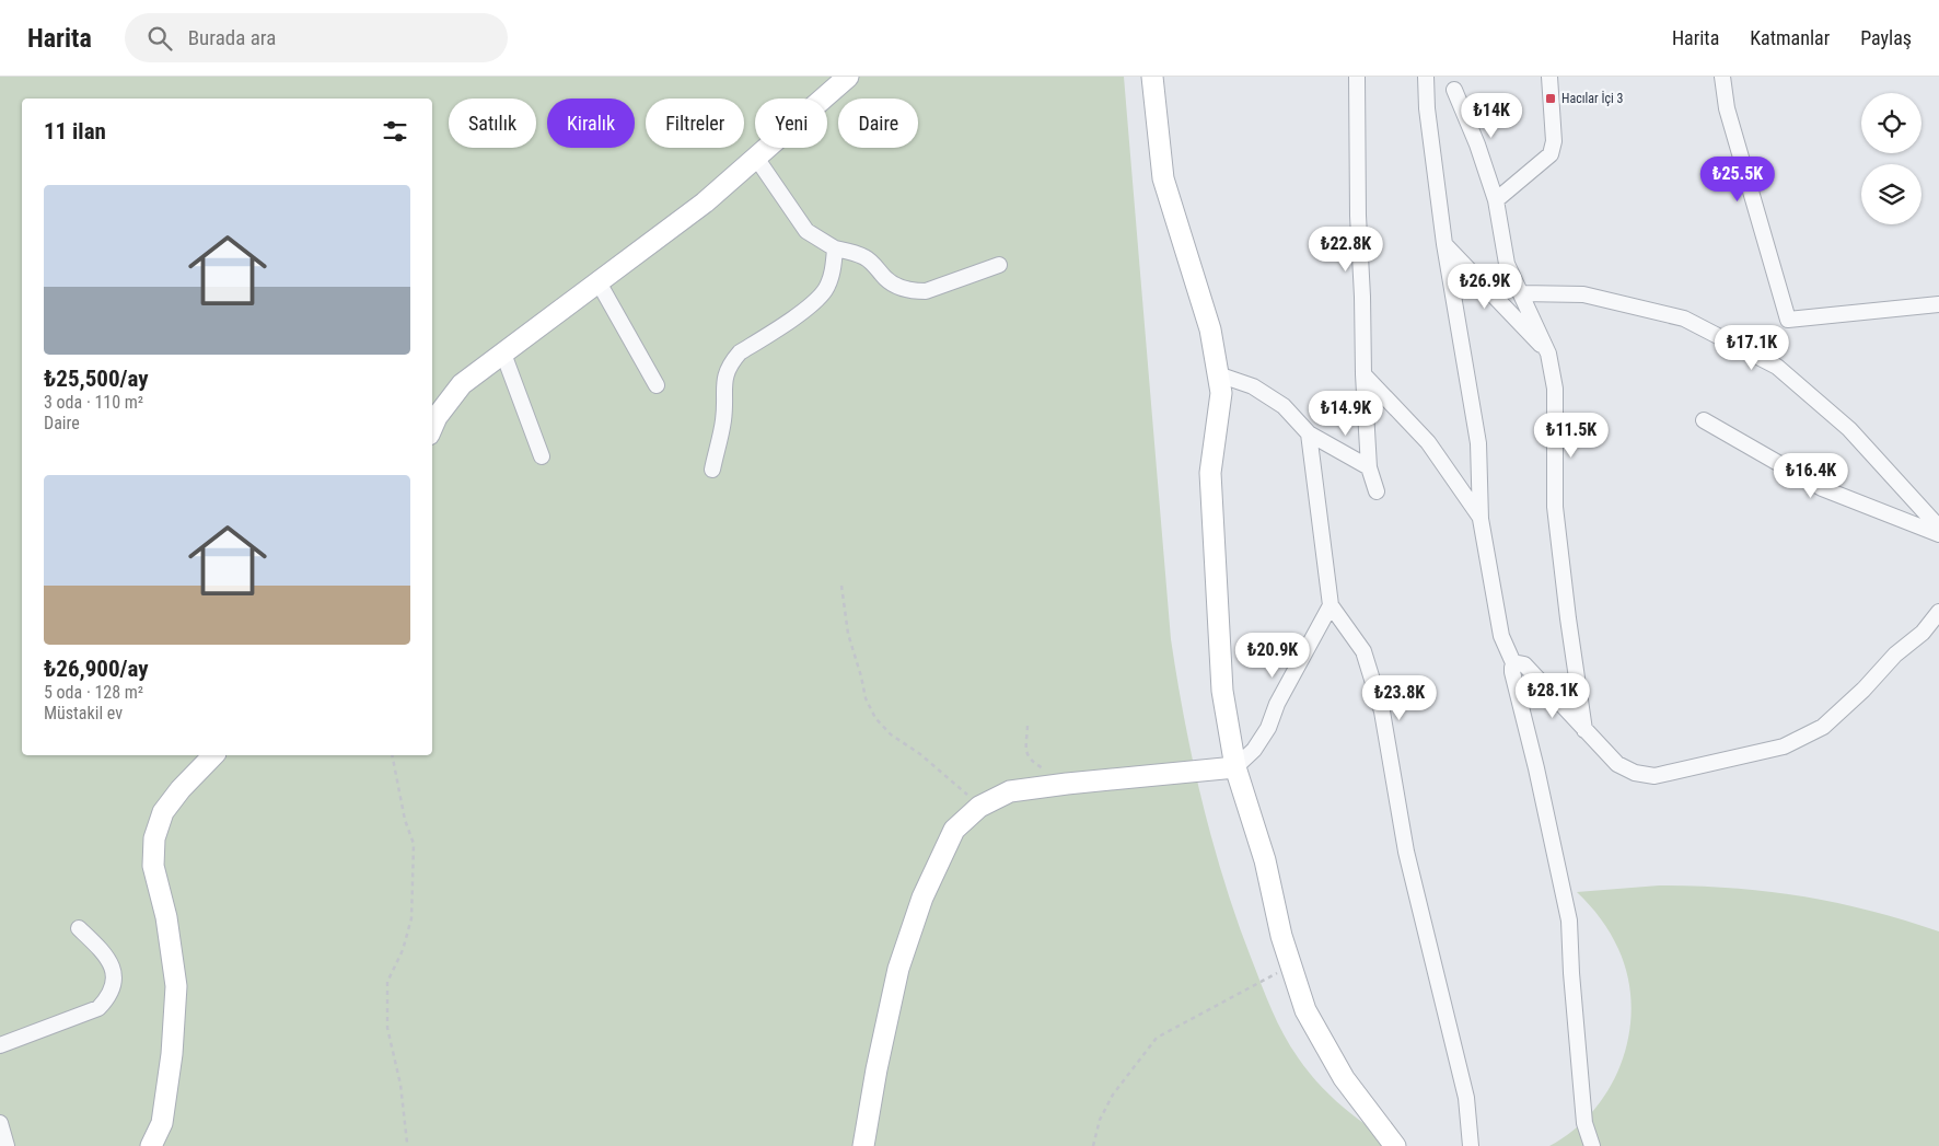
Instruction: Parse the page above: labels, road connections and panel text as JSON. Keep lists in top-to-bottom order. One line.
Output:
{"places":{"transit":["Hacılar İçi 3"]},"page":{"header":"Harita","search":"Burada ara","nav":["Harita","Katmanlar","Paylaş"],"price":["₺14K","₺25.5K","₺22.8K","₺26.9K","₺17.1K","₺14.9K","₺11.5K","₺16.4K","₺20.9K","₺28.1K","₺23.8K"],"chip":["Satılık","Kiralık","Filtreler","Yeni","Daire"],"heading":"11 ilan","list":[{"name":"₺25,500/ay","note":"3 oda · 110 m² · Daire"},{"name":"₺26,900/ay","note":"5 oda · 128 m² · Müstakil ev"}]}}
